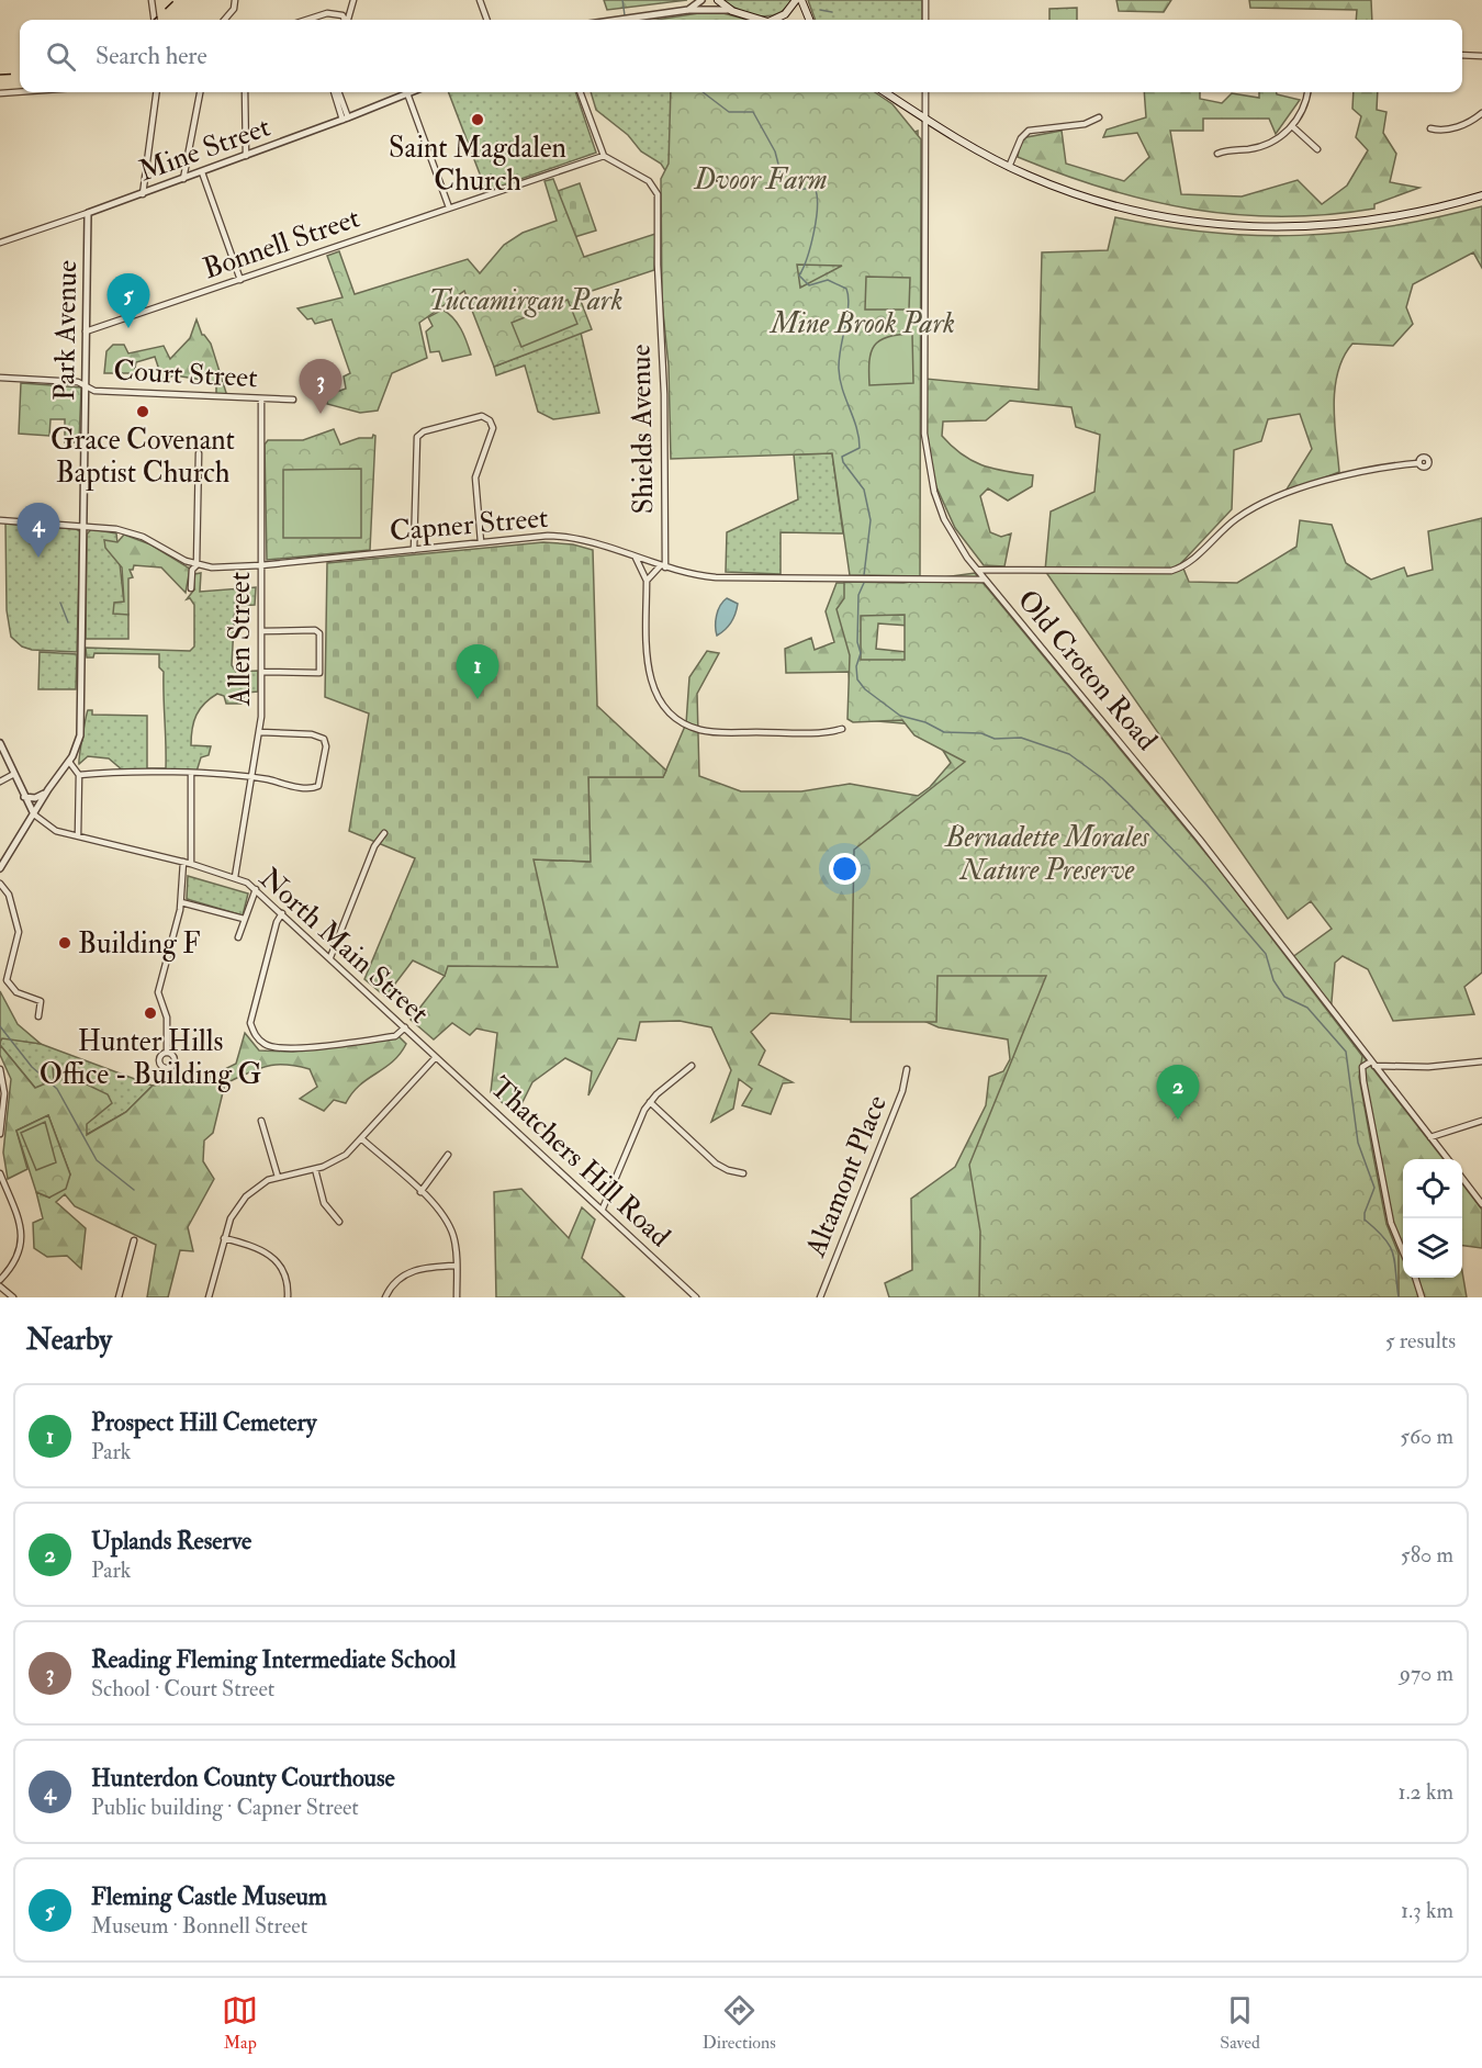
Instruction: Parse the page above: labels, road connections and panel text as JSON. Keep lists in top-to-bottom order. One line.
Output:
{"streets":{"street":["Mine Street","Bonnell Street","Park Avenue","Court Street","Shields Avenue","Capner Street","Allen Street","Old Croton Road","North Main Street","Thatchers Hill Road","Altamont Place"]},"crossings":[["Mine Street","Park Avenue"],["Bonnell Street","Park Avenue"],["Bonnell Street","Shields Avenue"],["Park Avenue","Court Street"],["Park Avenue","Capner Street"],["Park Avenue","North Main Street"],["Court Street","Allen Street"],["Shields Avenue","Capner Street"],["Capner Street","Allen Street"],["Capner Street","Old Croton Road"],["Allen Street","North Main Street"],["North Main Street","Thatchers Hill Road"]],"parks":["Dvoor Farm","Tuccamirgan Park","Mine Brook Park","Bernadette Morales Nature Preserve"],"places":["Saint Magdalen Church","Grace Covenant Baptist Church","Building F","Hunter Hills Office - Building G"],"page":{"search":"Search here","pins":["5","3","4","1","2"],"heading":["Nearby","5 results"],"list":[{"mark":"1","name":"Prospect Hill Cemetery","note":"Park","value":"560 m"},{"mark":"2","name":"Uplands Reserve","note":"Park","value":"580 m"},{"mark":"3","name":"Reading Fleming Intermediate School","note":"School · Court Street","value":"970 m"},{"mark":"4","name":"Hunterdon County Courthouse","note":"Public building · Capner Street","value":"1.2 km"},{"mark":"5","name":"Fleming Castle Museum","note":"Museum · Bonnell Street","value":"1.3 km"}],"nav":["Map","Directions","Saved"]}}
